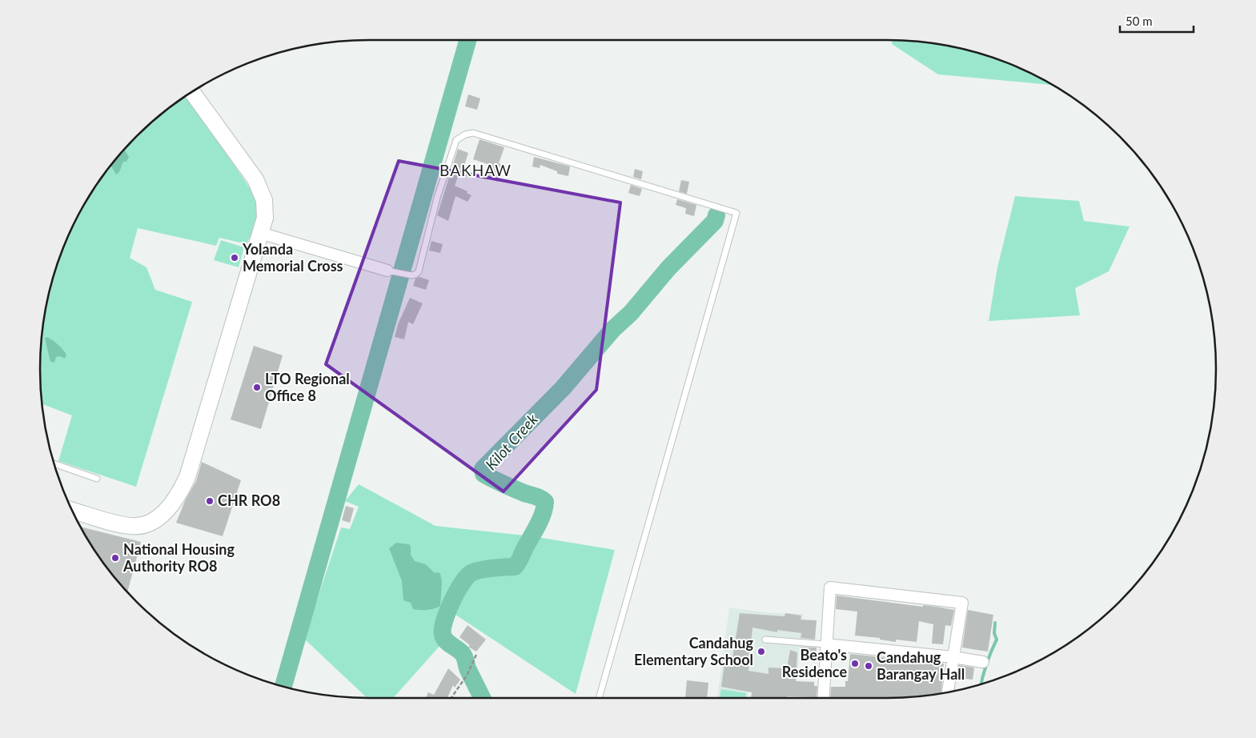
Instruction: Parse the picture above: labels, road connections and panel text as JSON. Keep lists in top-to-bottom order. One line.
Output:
{"districts":["BAKHAW"],"water":["Kilot Creek"],"places":["Yolanda Memorial Cross","LTO Regional Office 8","CHR RO8","National Housing Authority RO8","Candahug Elementary School","Beato's Residence","Candahug Barangay Hall"],"scale_bar":"50 m"}
